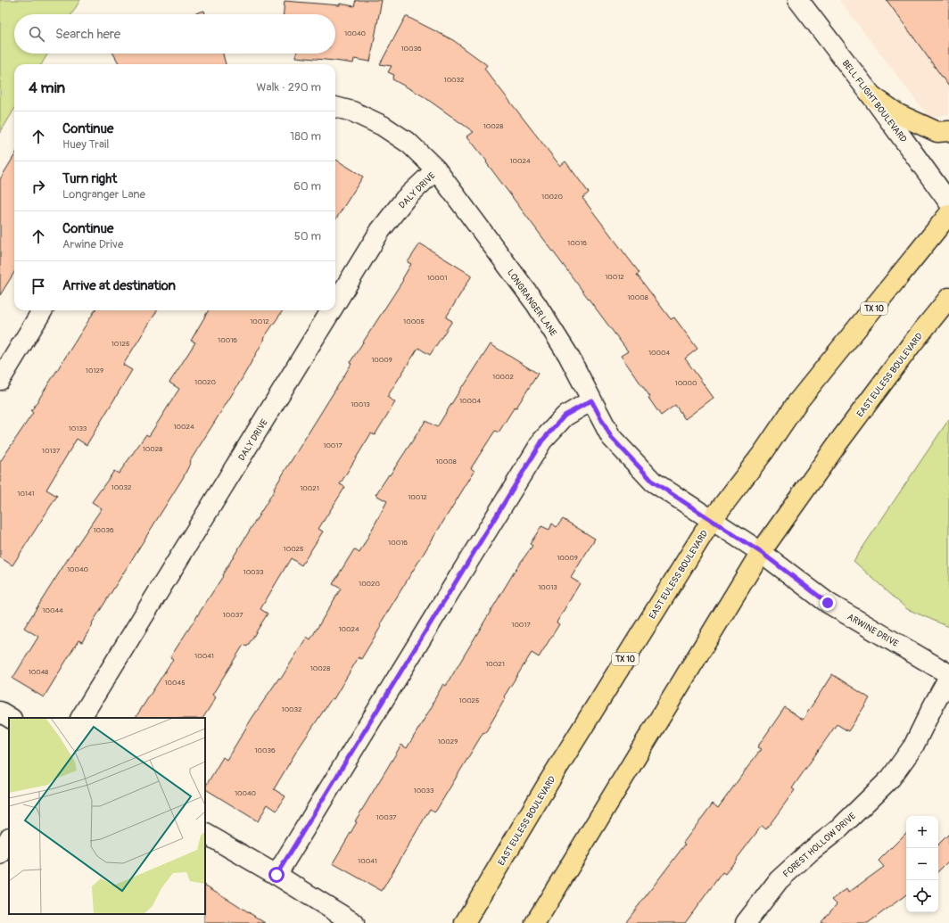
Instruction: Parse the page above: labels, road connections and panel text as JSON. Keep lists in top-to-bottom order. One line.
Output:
{"streets":{"main road":["TX 10","EAST EULESS BOULEVARD"],"street":["BELL FLIGHT BOULEVARD","DALY DRIVE","LONGRANGER LANE","ARWINE DRIVE","FOREST HOLLOW DRIVE"]},"crossings":[["DALY DRIVE","LONGRANGER LANE"],["LONGRANGER LANE","EAST EULESS BOULEVARD"],["LONGRANGER LANE","ARWINE DRIVE"],["EAST EULESS BOULEVARD","ARWINE DRIVE"],["ARWINE DRIVE","FOREST HOLLOW DRIVE"]],"house_numbers":["10040","10036","10032","10028","10024","10020","10016","10012","10001","10008","10012","10005","10016","10125","10004","10009","10129","10002","10020","10000","10004","10013","10024","10133","10017","10028","10137","10008","10032","10021","10141","10012","10036","10016","10025","10009","10040","10033","10020","10013","10044","10037","10017","10024","10041","10021","10028","10048","10045","10025","10032","10029","10036","10033","10040","10037","10041"],"page":{"search":"Search here","heading":["4 min","Walk · 290 m"],"list":[["Continue","Huey Trail","180 m"],["Turn right","Longranger Lane","60 m"],["Continue","Arwine Drive","50 m"],"Arrive at destination"],"map_buttons":["+","−"]}}
